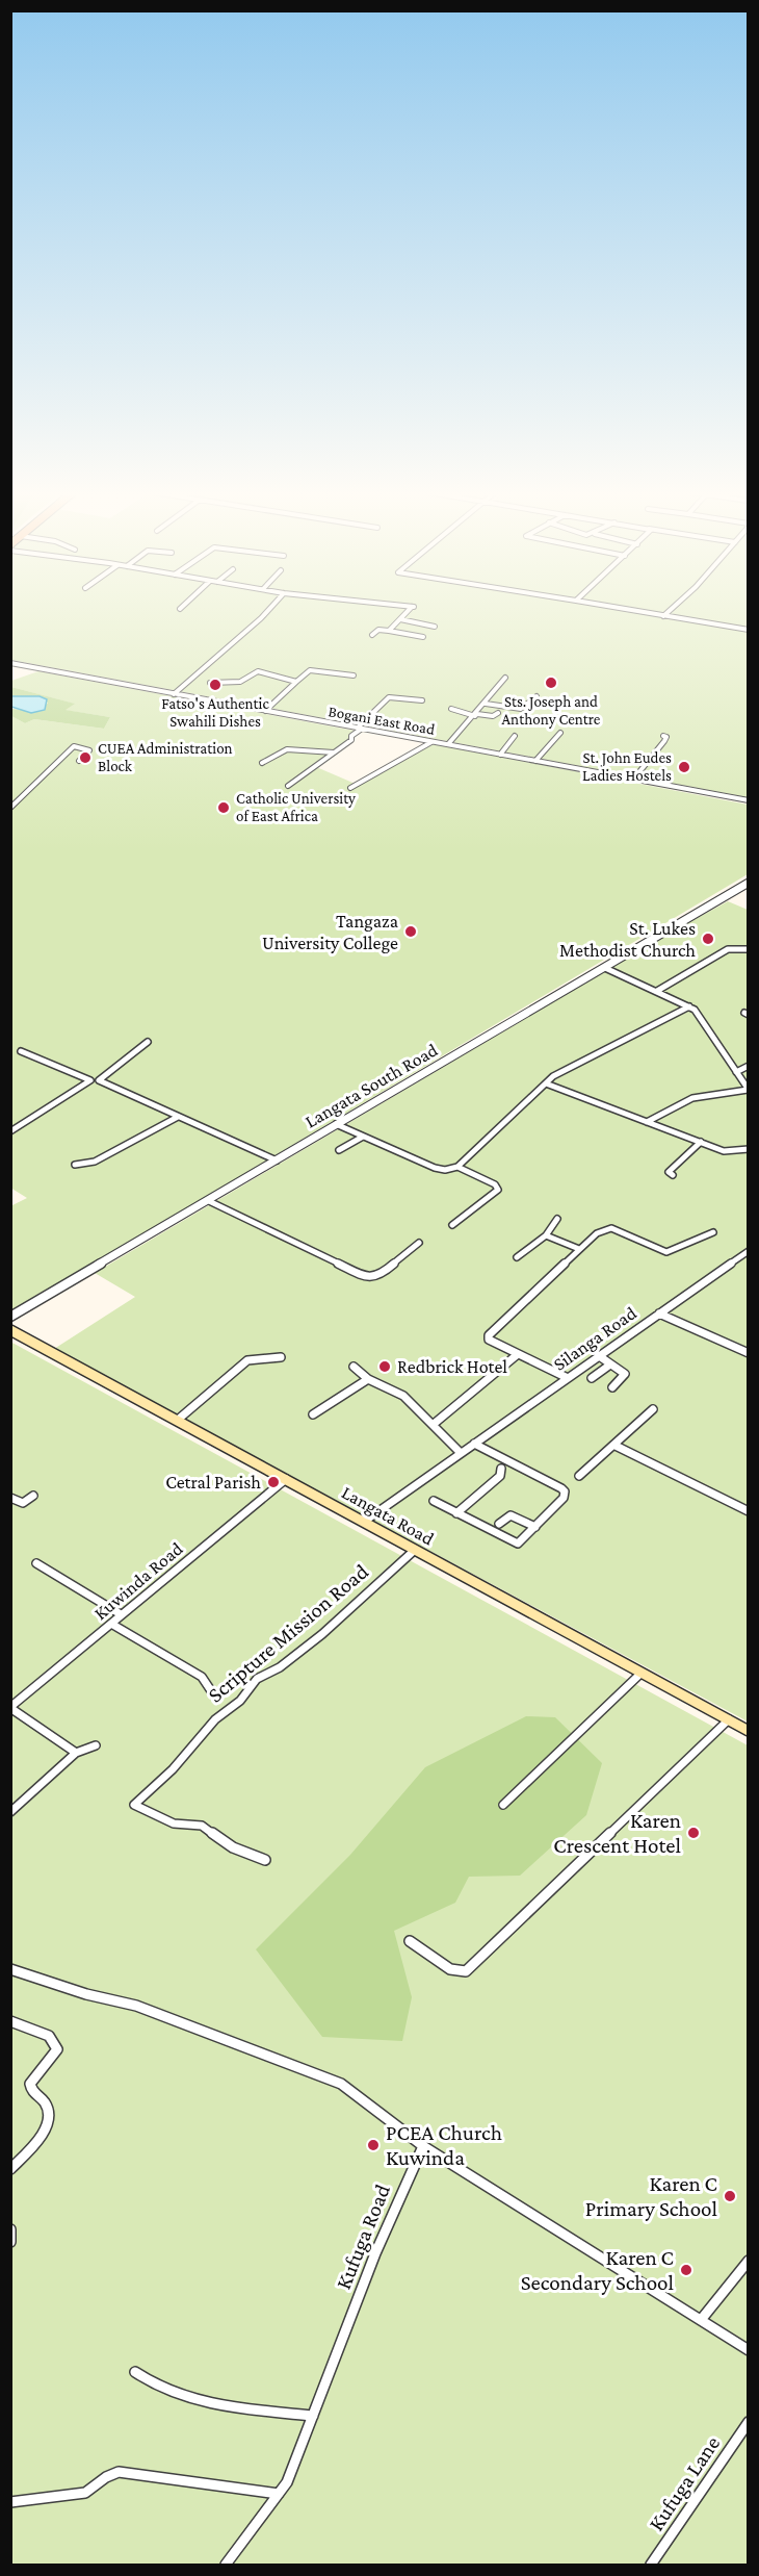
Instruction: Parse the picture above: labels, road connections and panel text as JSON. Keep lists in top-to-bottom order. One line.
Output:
{"streets":{"main road":["Langata Road"],"street":["Bogani East Road","Langata South Road","Silanga Road","Kuwinda Road","Scripture Mission Road","Kufuga Road","Kufuga Lane"]},"crossings":[["Silanga Road","Langata Road"],["Langata Road","Kuwinda Road"],["Langata Road","Scripture Mission Road"]],"places":["Sts. Joseph and Anthony Centre","Fatso's Authentic Swahili Dishes","CUEA Administration Block","St. John Eudes Ladies Hostels","Catholic University of East Africa","Tangaza University College","St. Lukes Methodist Church","Redbrick Hotel","Cetral Parish","Karen Crescent Hotel","PCEA Church Kuwinda","Karen C Primary School","Karen C Secondary School"]}
